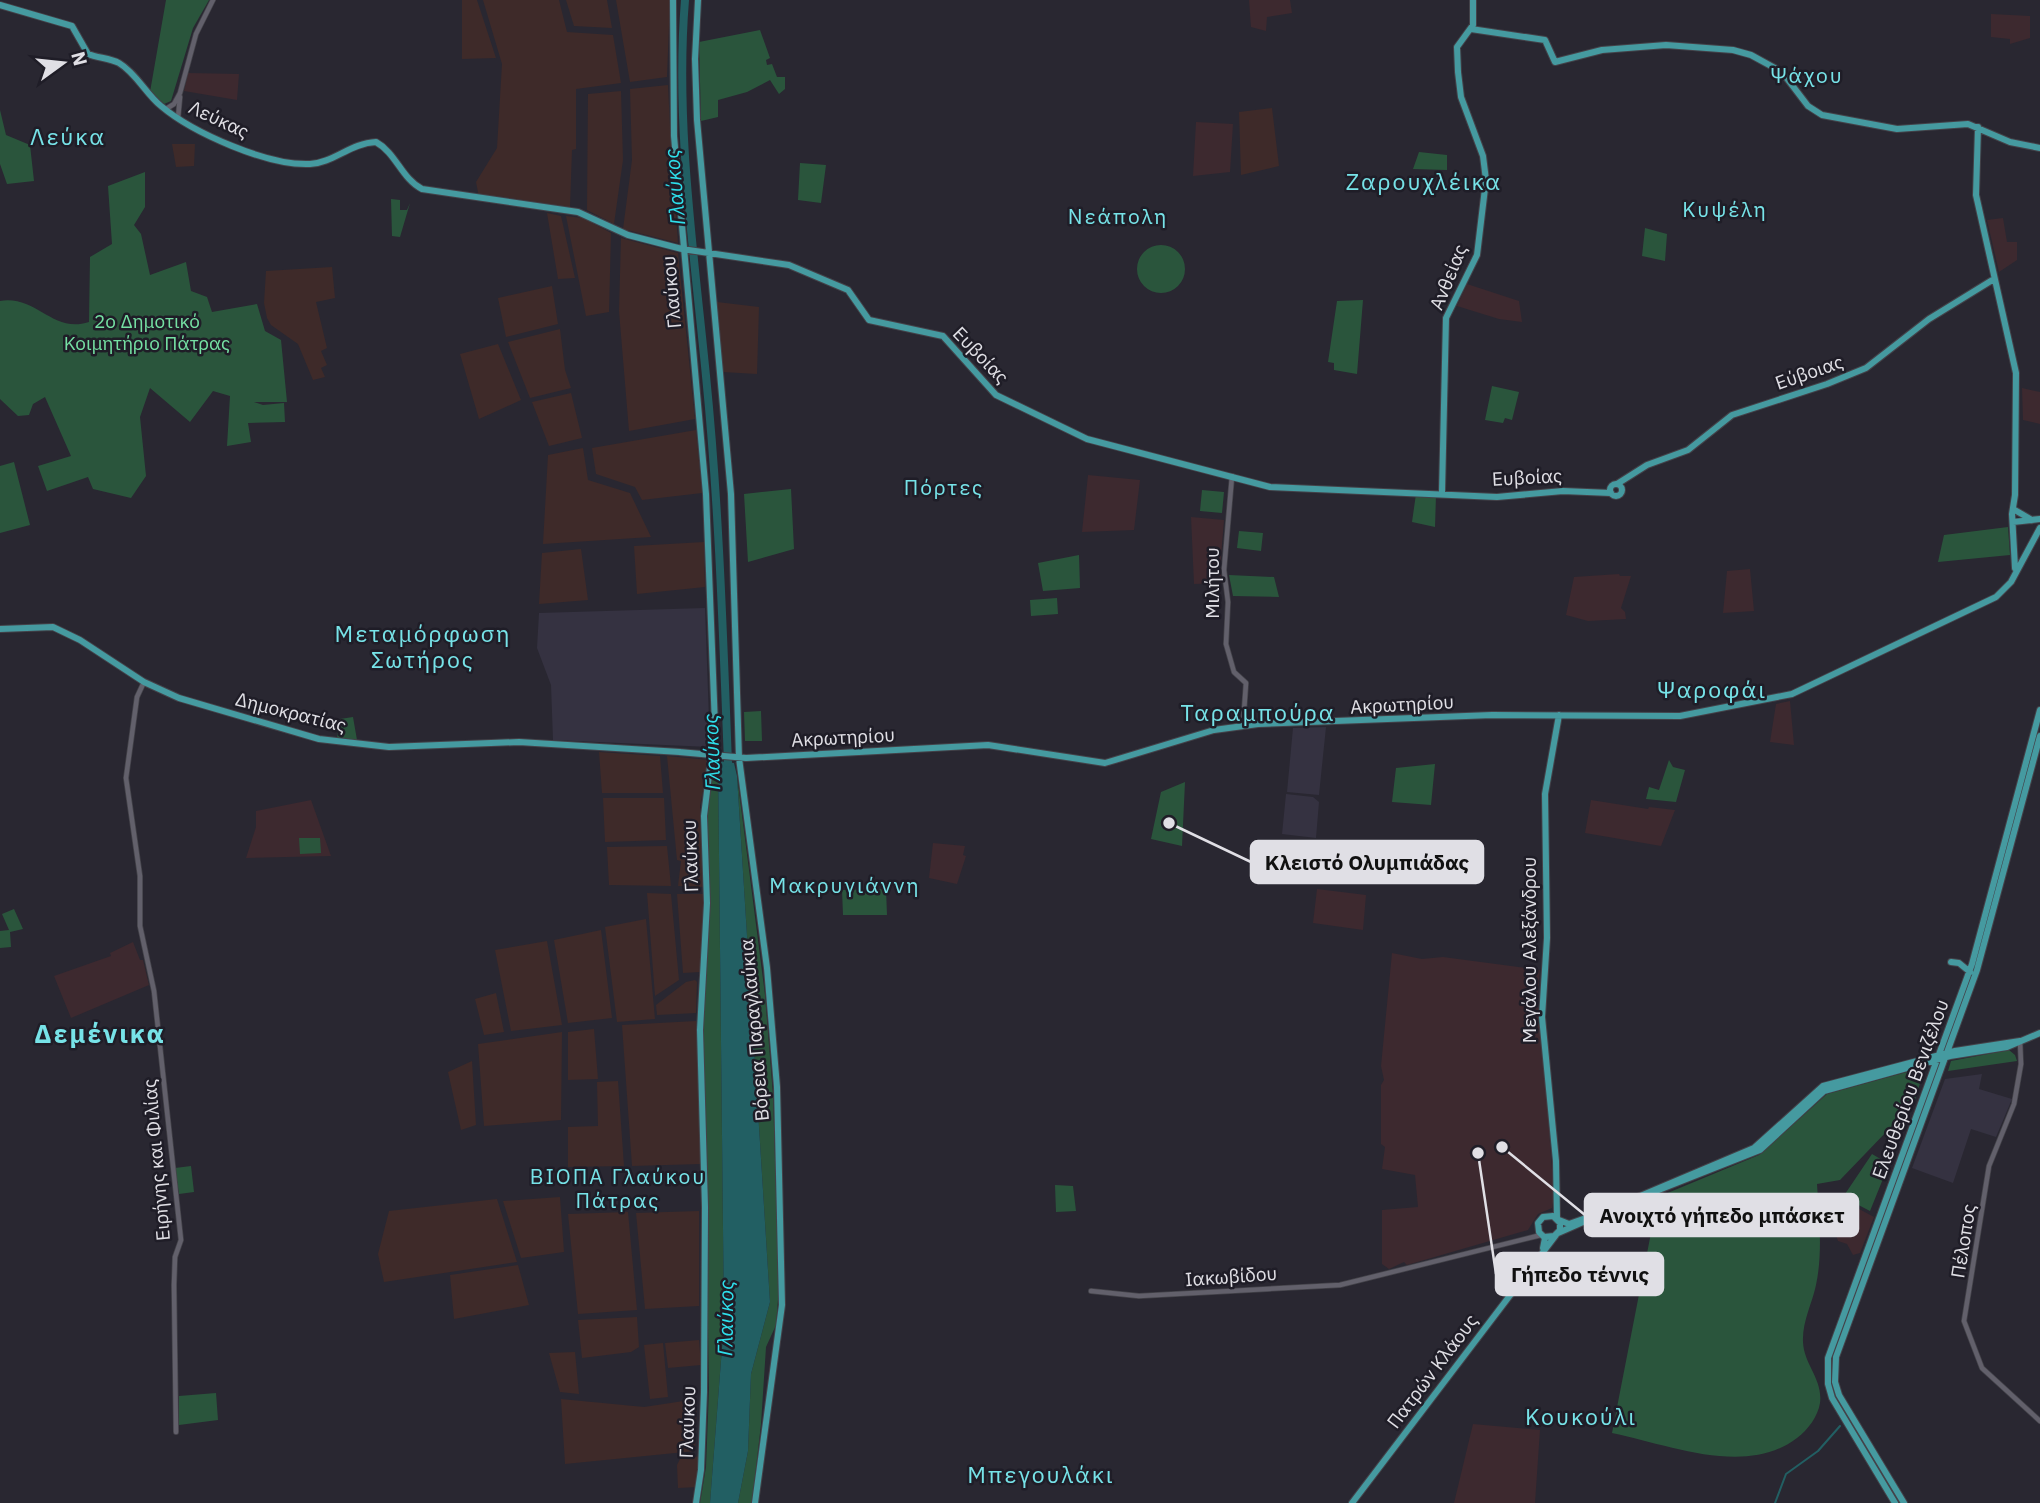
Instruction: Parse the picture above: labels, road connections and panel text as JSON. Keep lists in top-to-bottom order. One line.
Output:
{"streets":{"main road":["Λεύκας","Ανθείας","Γλαύκου","Ευβοίας","Εύβοιας","Ακρωτηρίου","Δημοκρατίας","Μεγάλου Αλεξάνδρου","Βόρεια Παραγλαύκια","Ελευθερίου Βενιζέλου","Πατρών Κλάους"],"street":["Μιλήτου","Ειρήνης και Φιλίας","Πέλοπος","Ιακωβίδου"]},"crossings":[["Λεύκας","Ευβοίας"],["Ανθείας","Ευβοίας"],["Γλαύκου","Ευβοίας"],["Γλαύκου","Ακρωτηρίου"],["Γλαύκου","Δημοκρατίας"],["Ευβοίας","Εύβοιας"],["Ευβοίας","Μιλήτου"],["Μιλήτου","Ακρωτηρίου"],["Ακρωτηρίου","Δημοκρατίας"],["Ακρωτηρίου","Μεγάλου Αλεξάνδρου"],["Ακρωτηρίου","Βόρεια Παραγλαύκια"],["Δημοκρατίας","Ειρήνης και Φιλίας"],["Μεγάλου Αλεξάνδρου","Πατρών Κλάους"]],"districts":["Ψάχου","Λεύκα","Ζαρουχλέικα","Κυψέλη","Νεάπολη","Πόρτες","Μεταμόρφωση Σωτήρος","Ψαροφάι","Ταραμπούρα","Μακρυγιάννη","Δεμένικα","ΒΙΟΠΑ Γλαύκου Πάτρας","Κουκούλι","Μπεγουλάκι"],"water":["Γλαύκος"],"parks":["2o Δημοτικό Κοιμητήριο Πάτρας"],"places":["Κλειστό Ολυμπιάδας","Ανοιχτό γήπεδο μπάσκετ","Γήπεδο τέννις"],"north":"right"}
